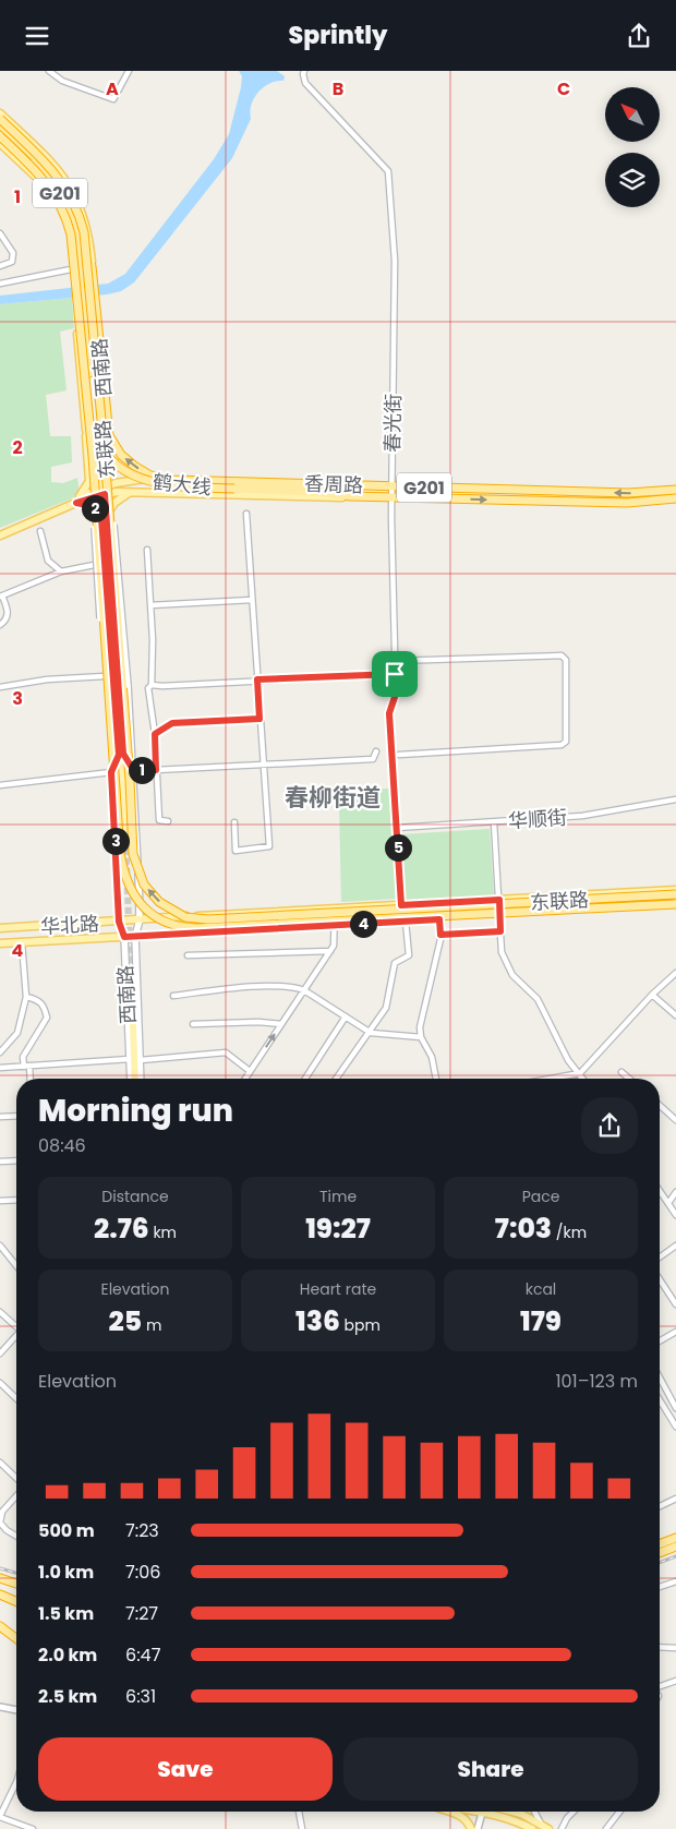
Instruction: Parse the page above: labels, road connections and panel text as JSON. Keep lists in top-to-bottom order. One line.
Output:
{"streets":{"highway":["G201","西南路","东联路","鹤大线","香周路"],"main road":["华北路"],"street":["春光街","华顺街"]},"crossings":[["西南路","东联路"],["西南路","鹤大线"],["西南路","香周路"],["西南路","华北路"],["春光街","香周路"],["春光街","华顺街"],["春光街","华北路"],["东联路","香周路"],["鹤大线","香周路"]],"districts":["春柳街道"],"north":"top left","page":{"header":"Sprintly","pins":["2","1","3","5","4"],"heading":["Morning run","08:46"],"stats":[["Distance","2.76 km"],["Time","19:27"],["Pace","7:03 /km"],["Elevation","25 m"],["Heart rate","136 bpm"],["kcal","179"]],"chart":["Elevation","101–123 m"],"list":[{"name":"500 m","note":"7:23"},{"name":"1.0 km","note":"7:06"},{"name":"1.5 km","note":"7:27"},{"name":"2.0 km","note":"6:47"},{"name":"2.5 km","note":"6:31"}],"buttons":["Save","Share"]},"grid":{"columns":["A","B","C"],"rows":["1","2","3","4"]}}
